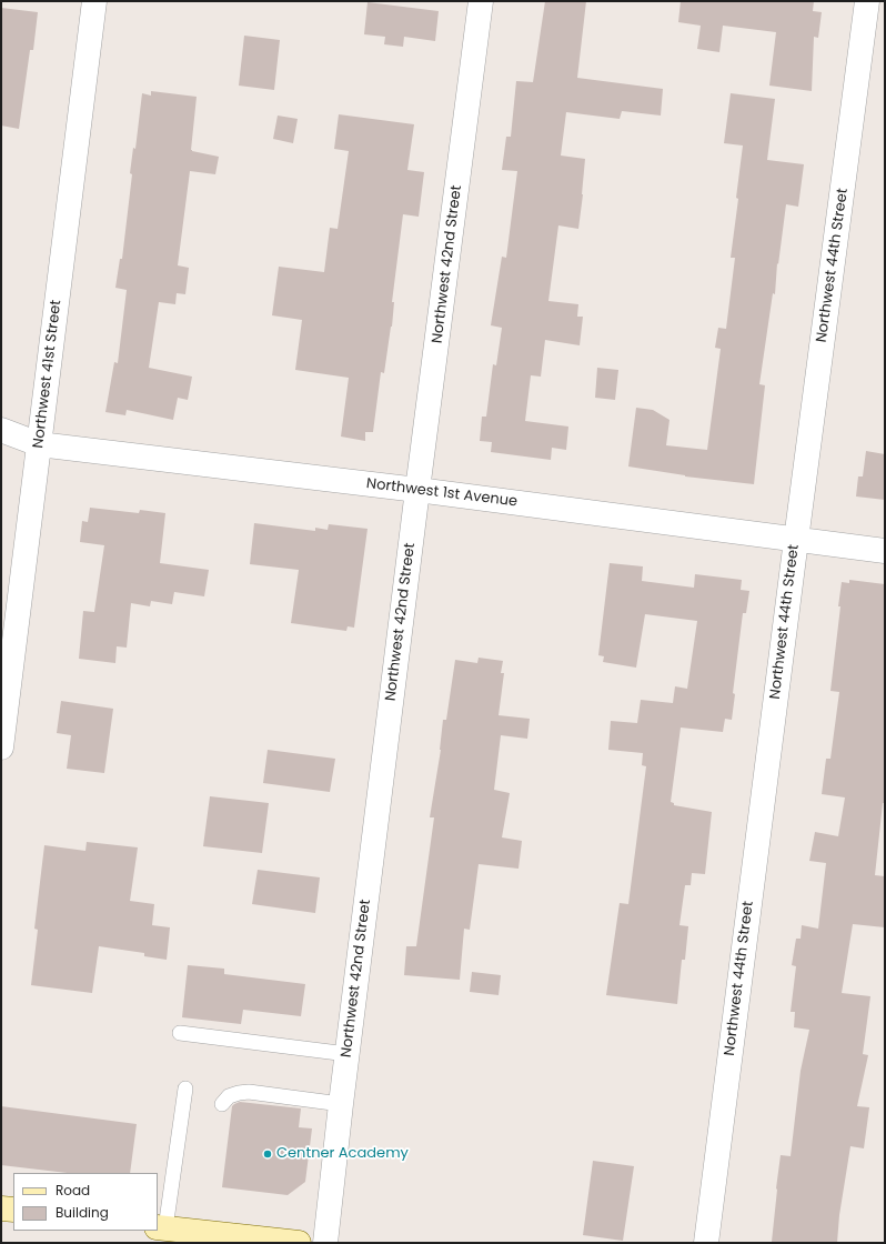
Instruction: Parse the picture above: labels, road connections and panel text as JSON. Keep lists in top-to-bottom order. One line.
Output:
{"streets":{"street":["Northwest 42nd Street","Northwest 44th Street","Northwest 41st Street","Northwest 1st Avenue"]},"crossings":[["Northwest 42nd Street","Northwest 1st Avenue"],["Northwest 44th Street","Northwest 1st Avenue"],["Northwest 41st Street","Northwest 1st Avenue"]],"places":["Centner Academy"],"legend":["Road","Building"]}
